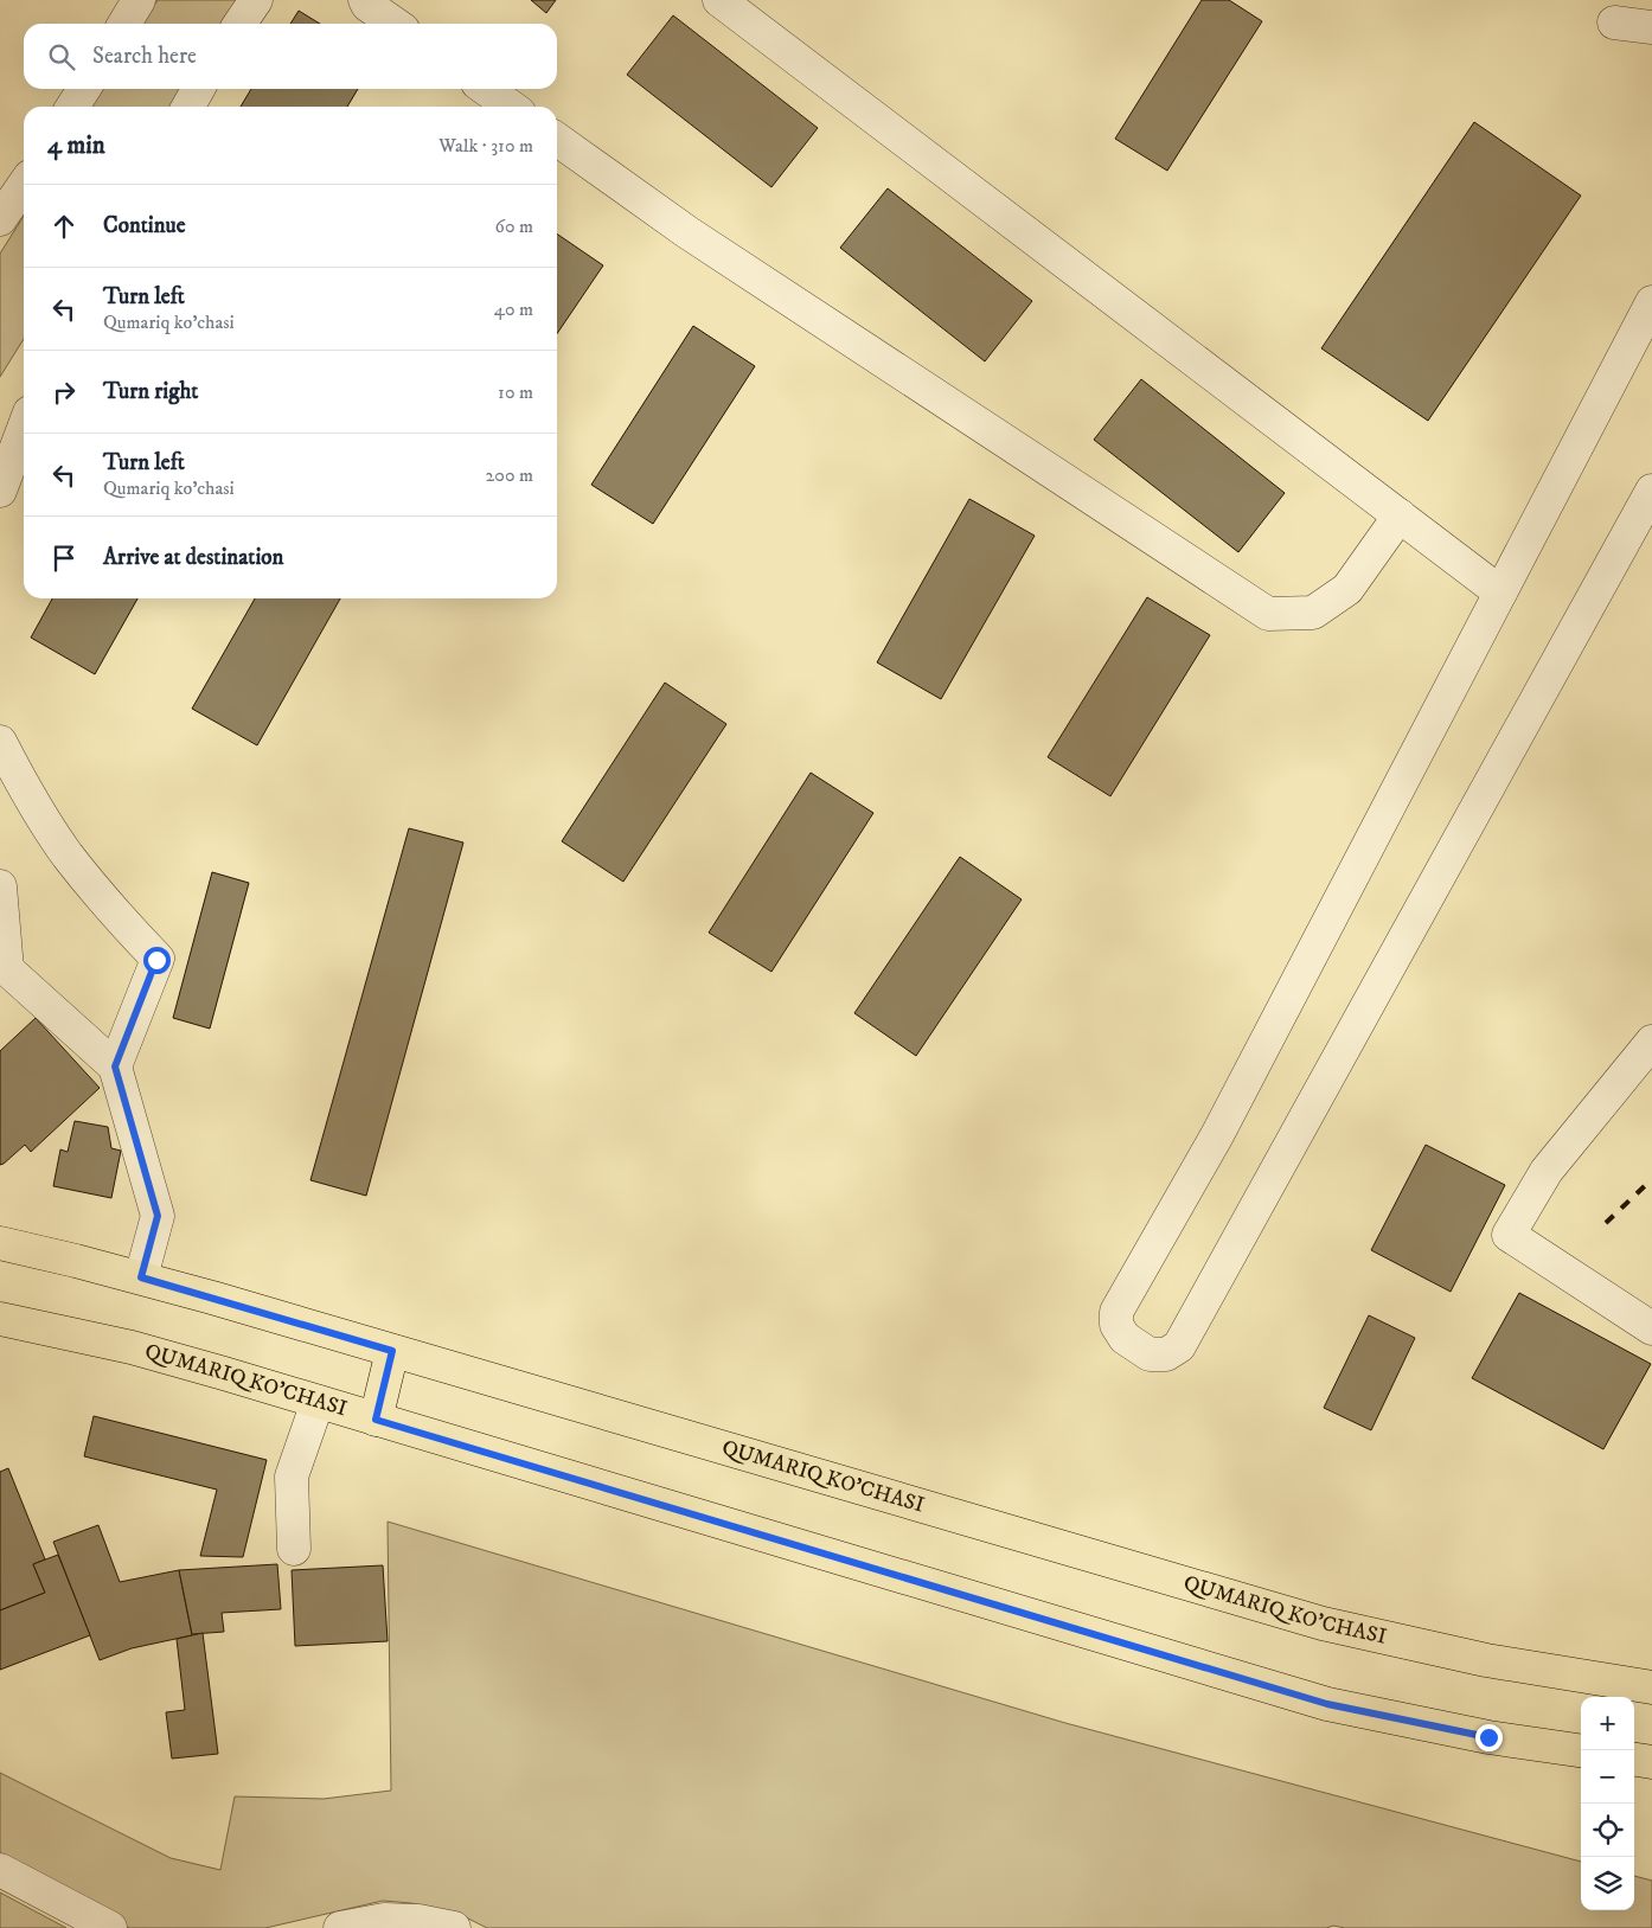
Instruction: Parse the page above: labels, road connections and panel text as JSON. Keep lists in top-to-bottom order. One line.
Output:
{"streets":{"main road":["QUMARIQ KO'CHASI"]},"page":{"search":"Search here","heading":["4 min","Walk · 310 m"],"list":[["Continue","60 m"],["Turn left","Qumariq ko'chasi","40 m"],["Turn right","10 m"],["Turn left","Qumariq ko'chasi","200 m"],"Arrive at destination"],"map_buttons":["+","−"]}}
